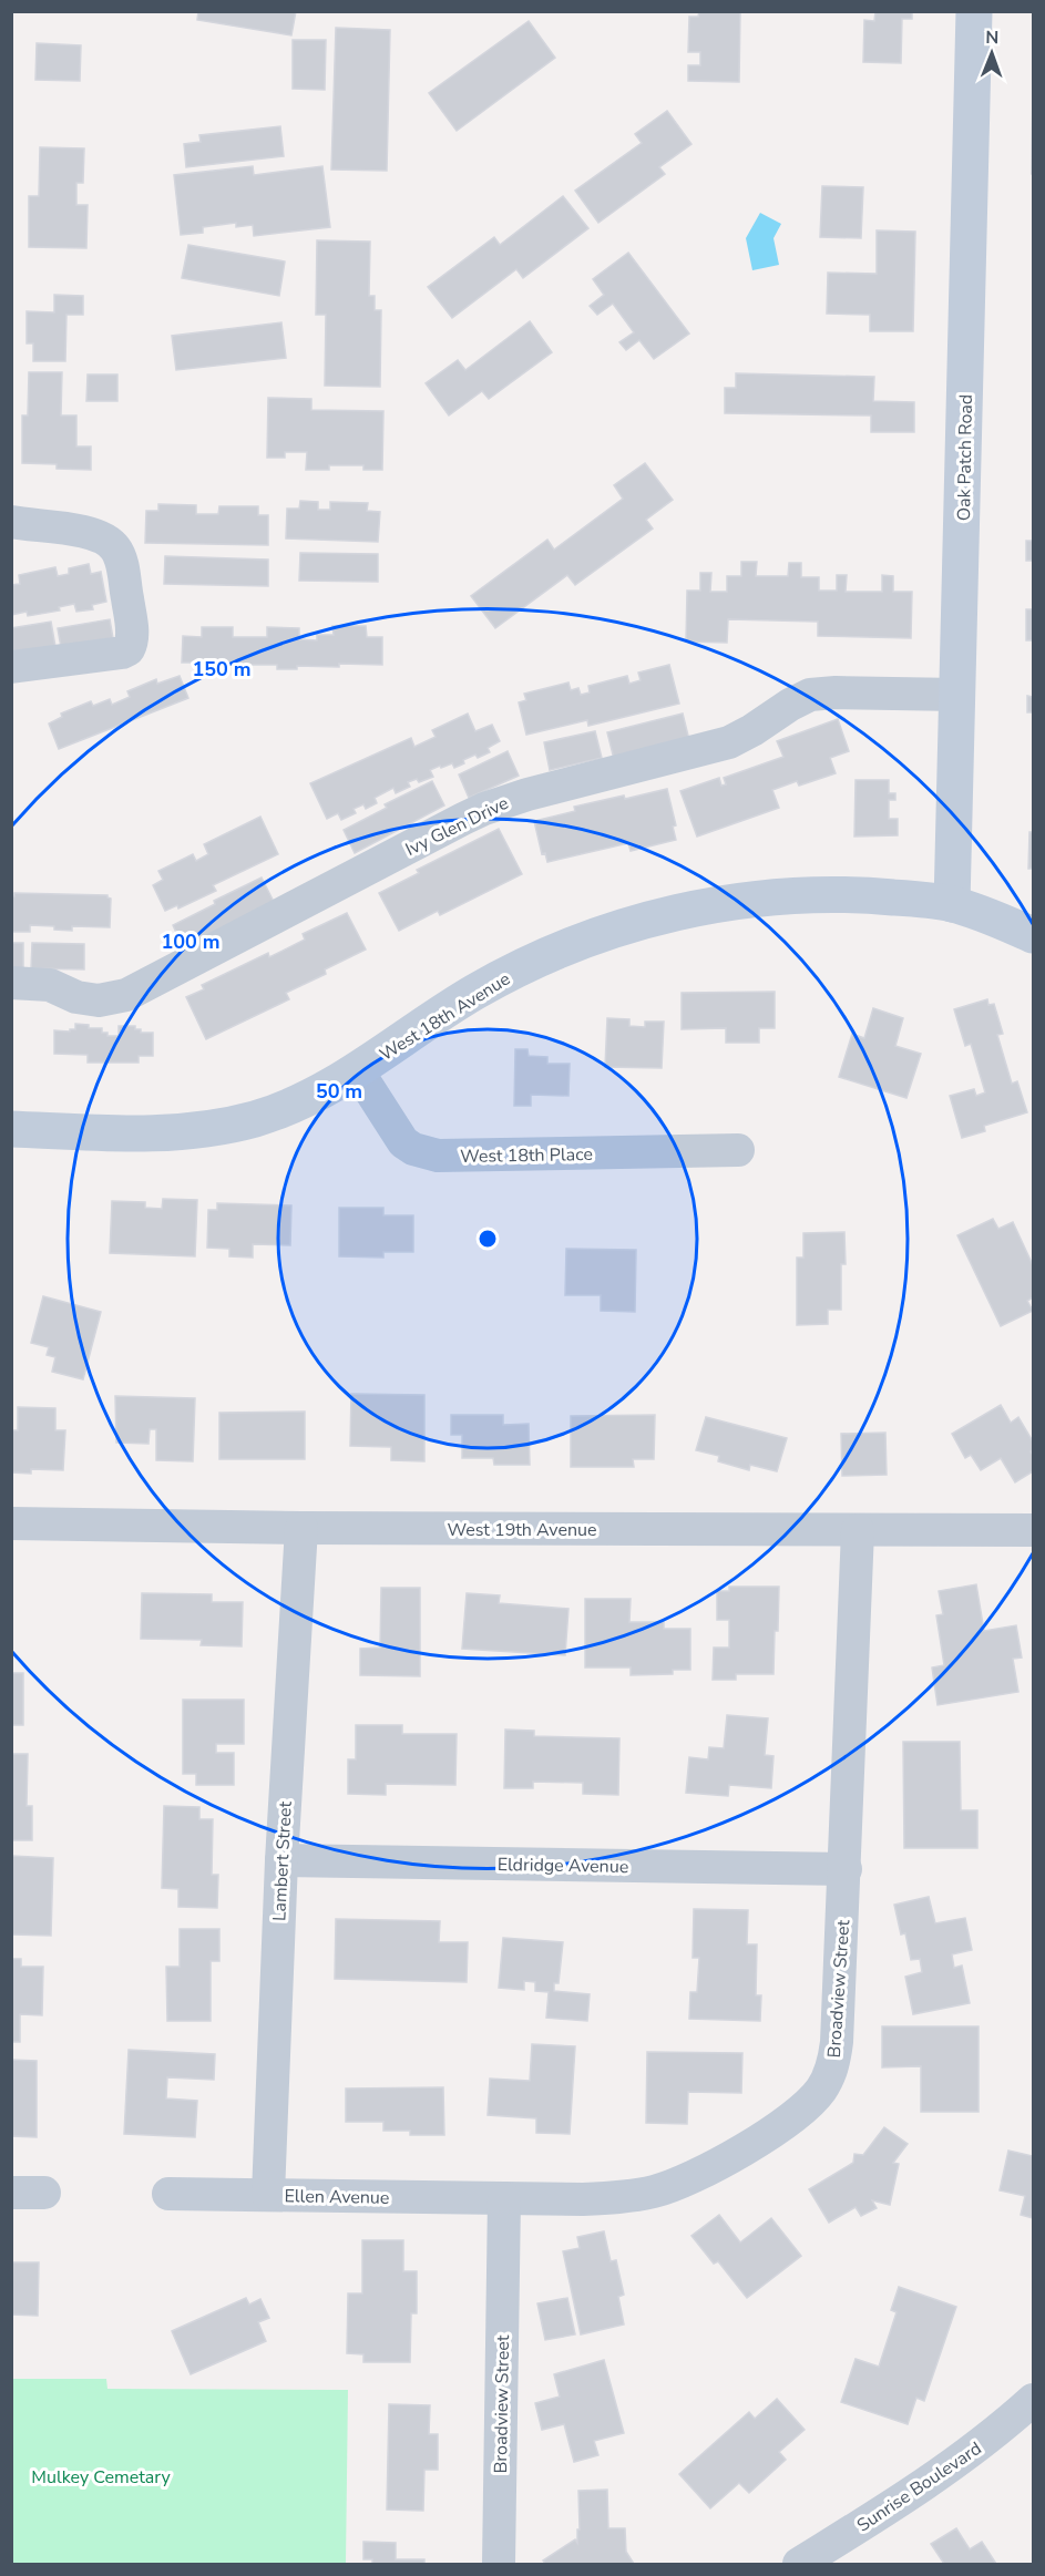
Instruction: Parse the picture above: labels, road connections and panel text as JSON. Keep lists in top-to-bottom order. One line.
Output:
{"streets":{"main road":["Oak Patch Road","West 18th Avenue"],"street":["Ivy Glen Drive","West 18th Place","West 19th Avenue","Lambert Street","Eldridge Avenue","Broadview Street","Ellen Avenue","Sunrise Boulevard"]},"crossings":[["Oak Patch Road","Ivy Glen Drive"],["Oak Patch Road","West 18th Avenue"],["West 18th Avenue","West 18th Place"],["West 19th Avenue","Lambert Street"],["West 19th Avenue","Broadview Street"],["Lambert Street","Eldridge Avenue"],["Lambert Street","Ellen Avenue"],["Eldridge Avenue","Broadview Street"],["Broadview Street","Ellen Avenue"]],"parks":["Mulkey Cemetary"],"north":"top","rings":["150 m","100 m","50 m"]}
